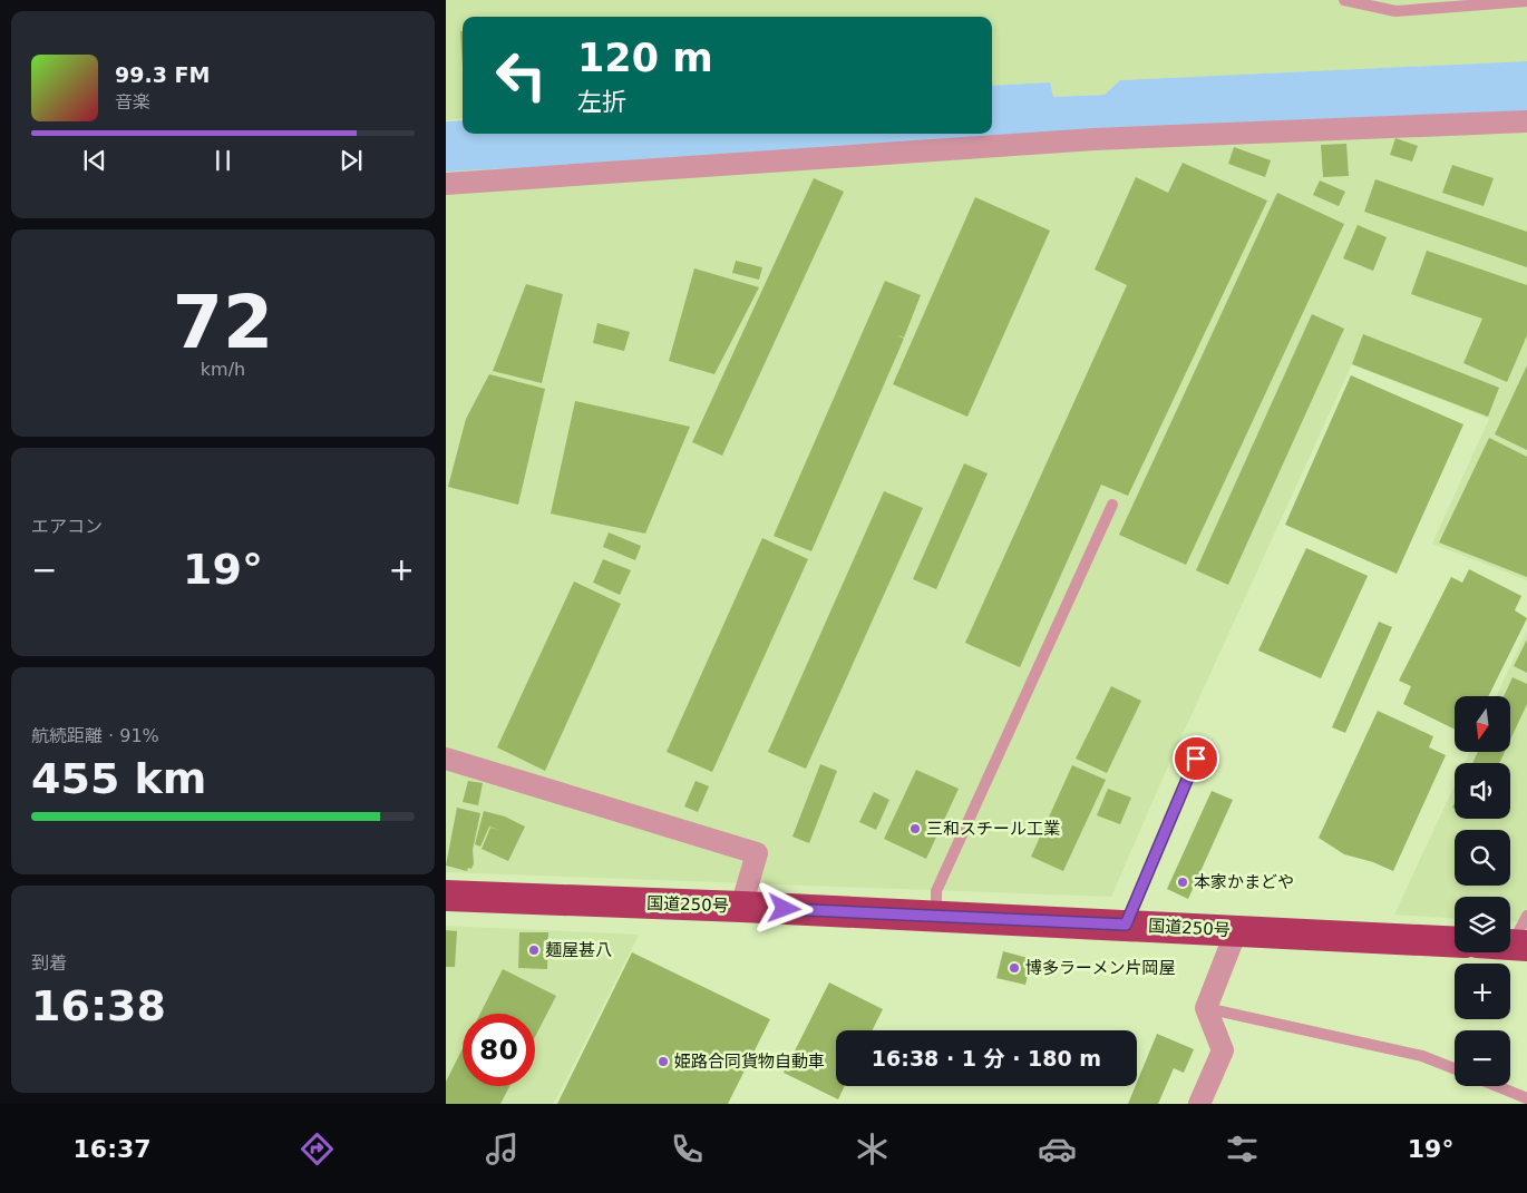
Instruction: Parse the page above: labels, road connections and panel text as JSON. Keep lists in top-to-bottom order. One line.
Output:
{"streets":{"highway":["国道250号"]},"places":["三和スチール工業","本家かまどや","麺屋甚八","博多ラーメン片岡屋","姫路合同貨物自動車"],"north":"bottom","page":{"turn":["120 m","左折"],"song":["99.3 FM","音楽"],"tile":[["72","km/h"],"エアコン",["航続距離 · 91%","455 km"],["到着","16:38"]],"heat":["−","19°","+"],"map_buttons":["+","−"],"limit":"80","trip":"16:38 · 1 分 · 180 m","tabs":["16:37","19°"]}}
